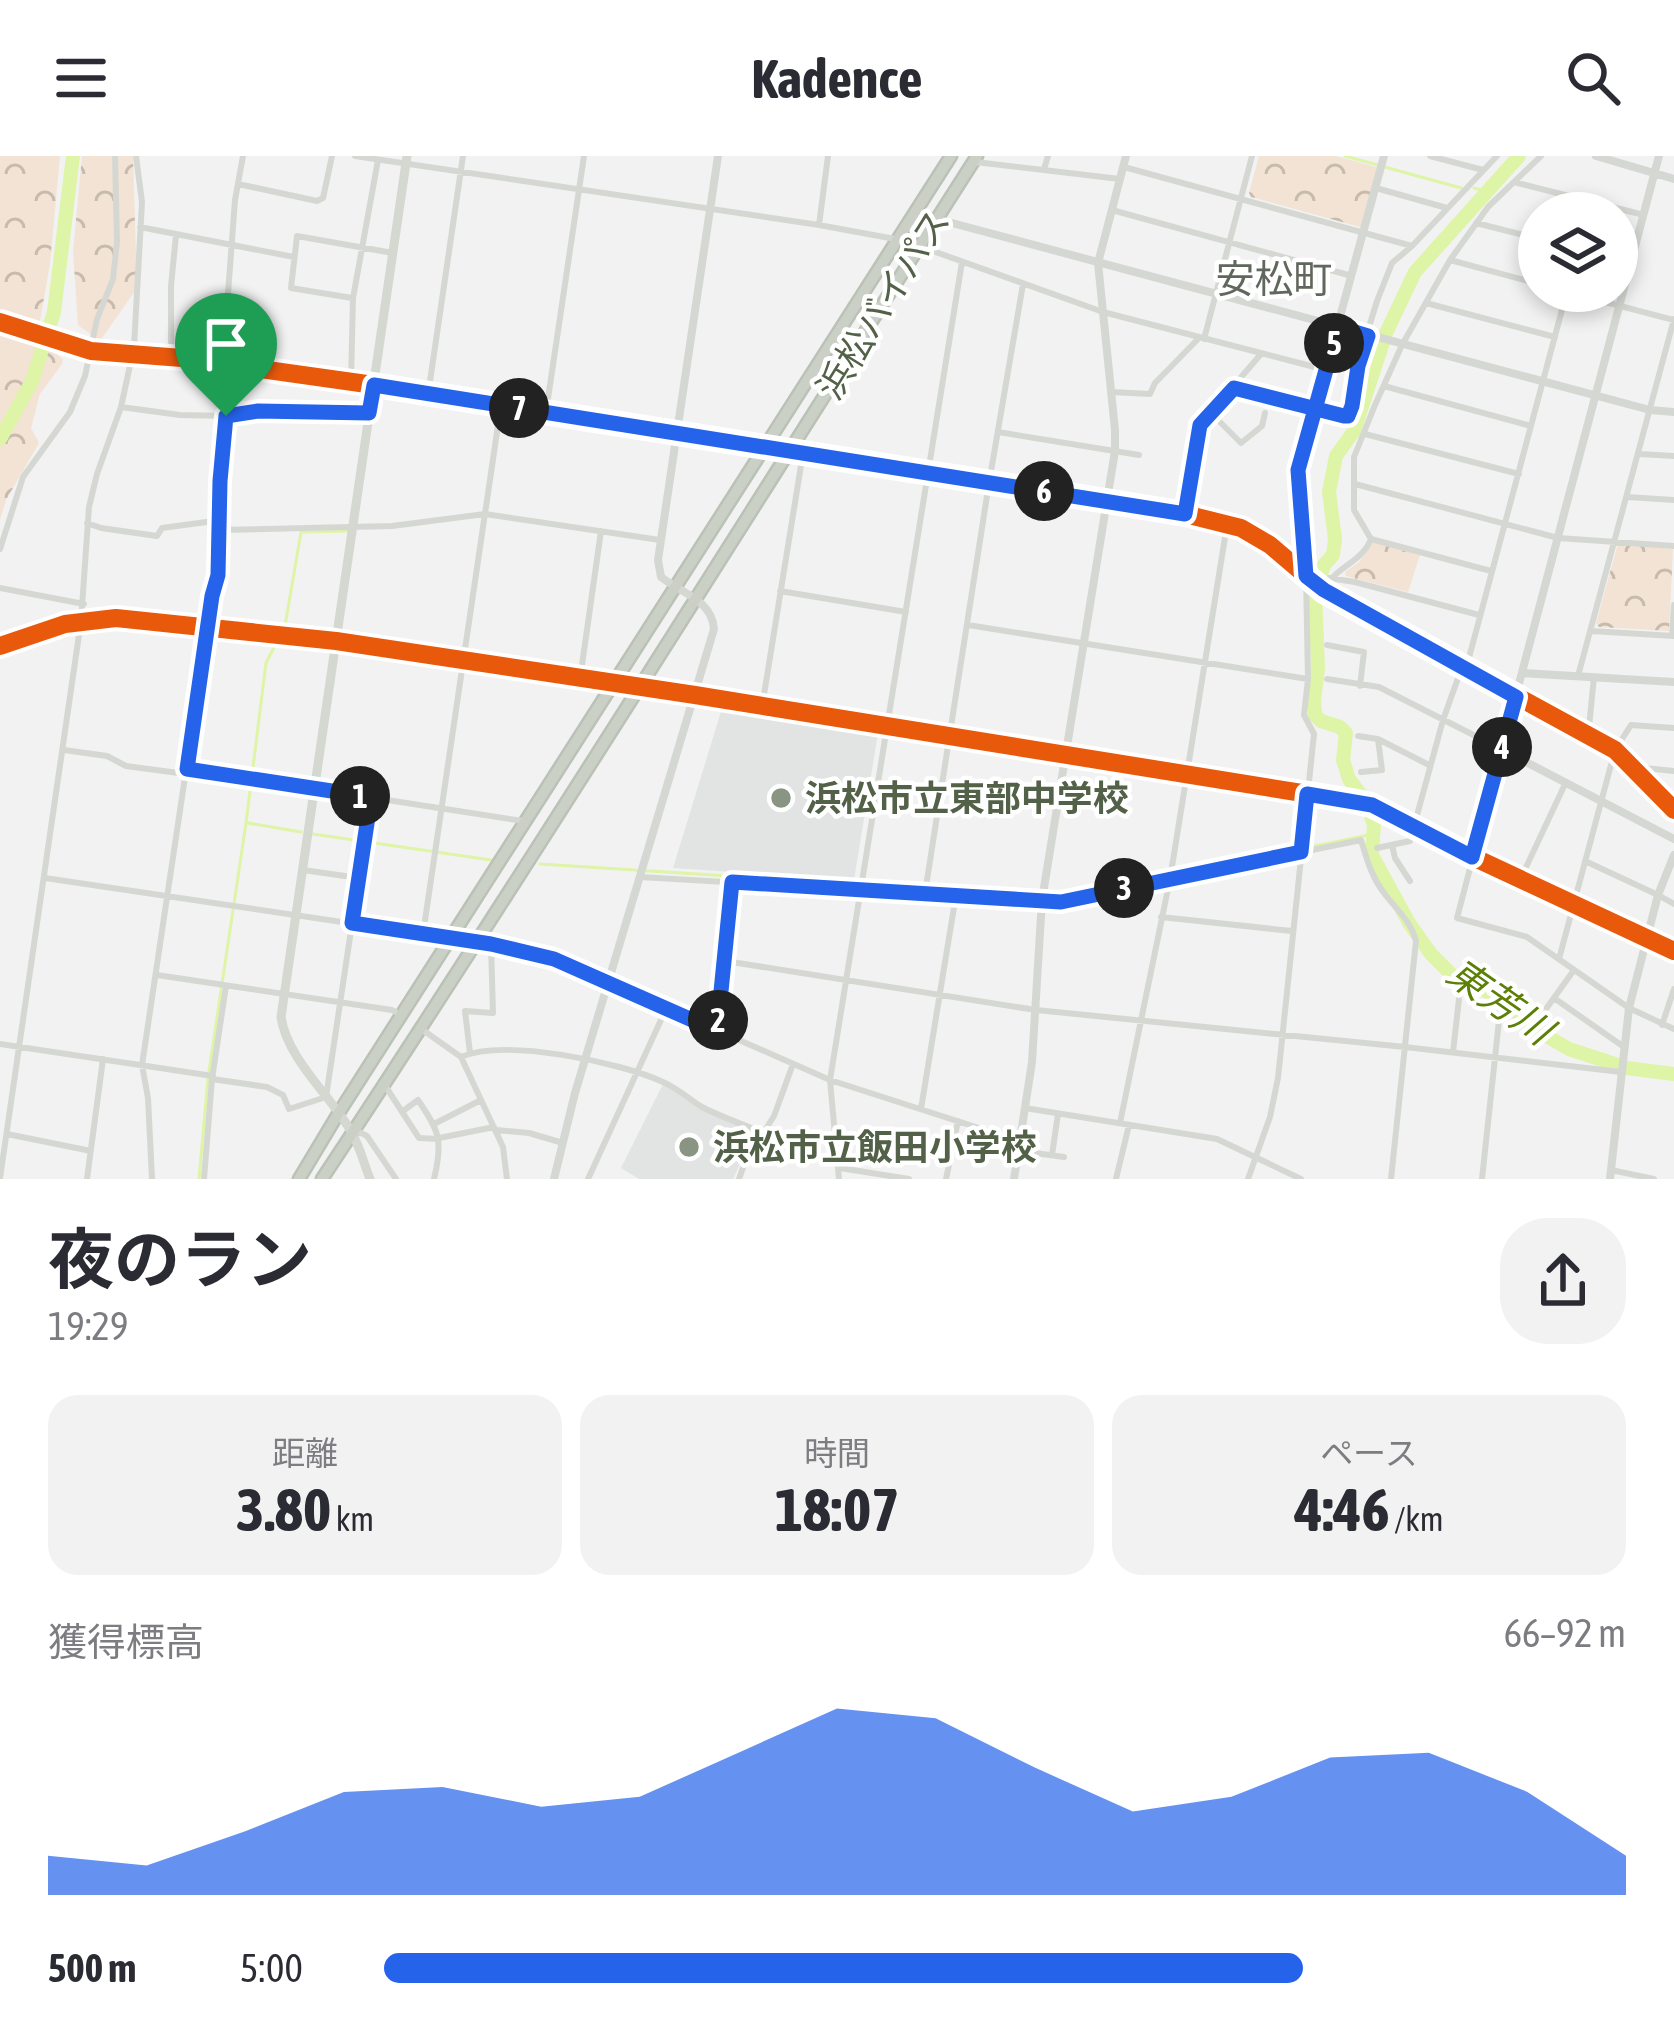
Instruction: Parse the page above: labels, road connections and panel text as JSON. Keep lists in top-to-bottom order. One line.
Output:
{"streets":{"highway":["浜松バイパス"]},"districts":["安松町"],"water":["東芳川"],"places":["浜松市立東部中学校","浜松市立飯田小学校"],"page":{"header":"Kadence","pins":["5","7","6","4","1","3","2"],"heading":["夜のラン","19:29"],"stats":[["距離","3.80 km"],["時間","18:07"],["ペース","4:46 /km"]],"chart":["獲得標高","66–92 m"],"list":[{"name":"500 m","note":"5:00"}]}}
